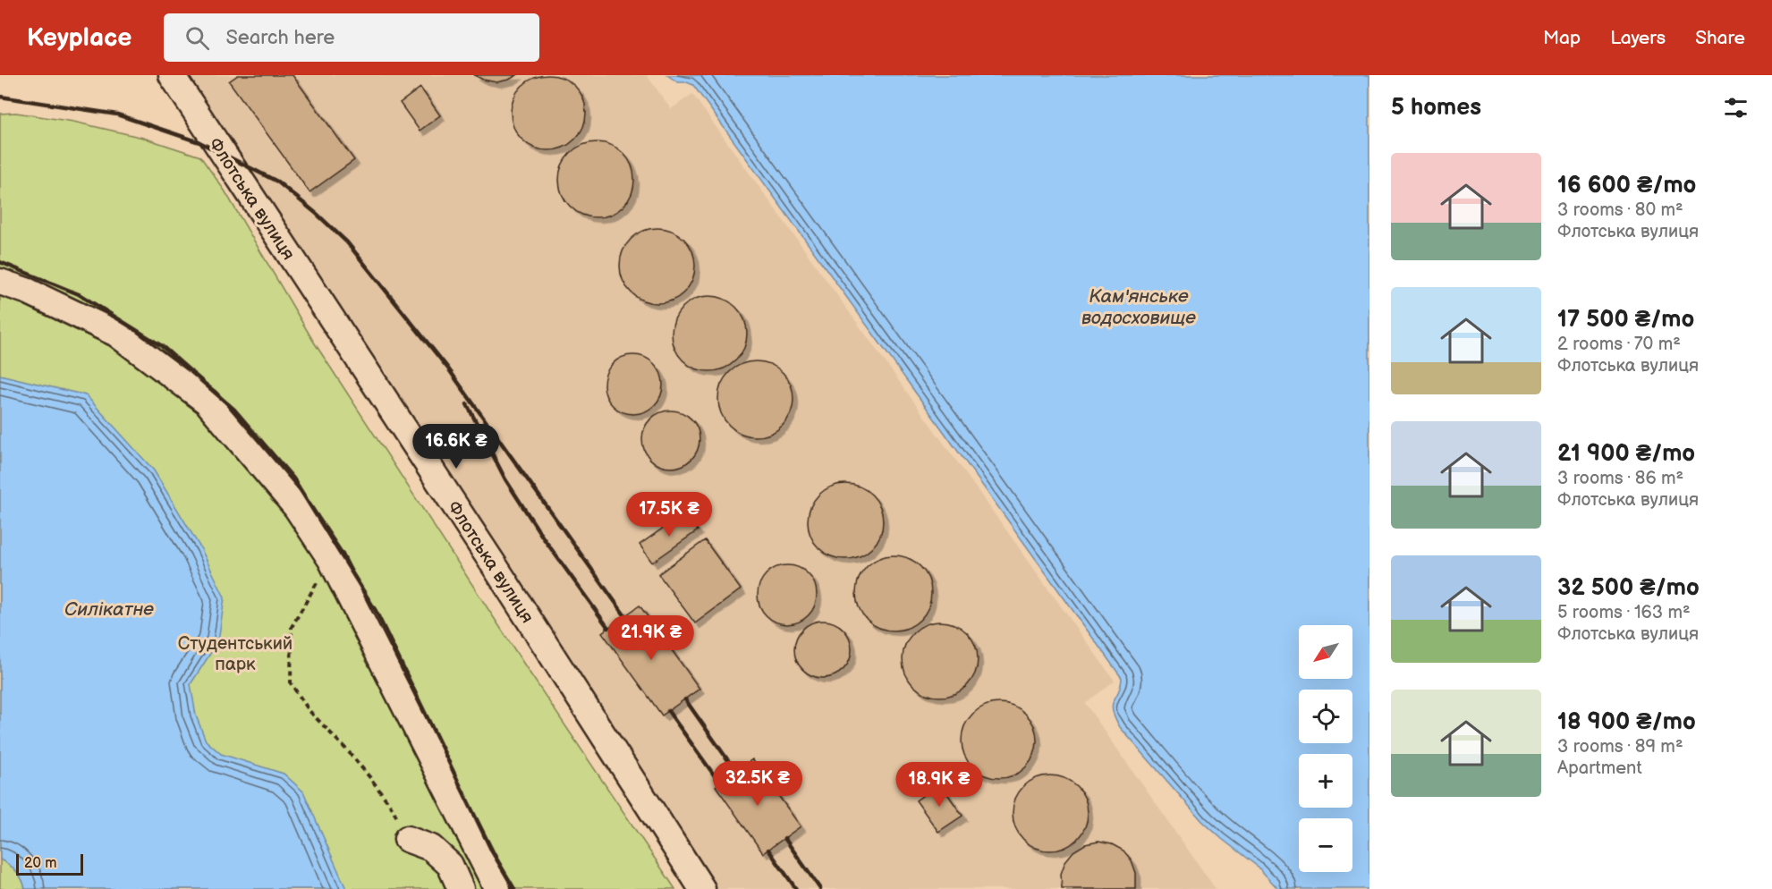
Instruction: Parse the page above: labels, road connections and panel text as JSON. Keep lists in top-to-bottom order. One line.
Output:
{"streets":{"street":["Флотська вулиця"]},"water":["Кам'янське водосховище","Силікатне"],"parks":["Студентський парк"],"scale_bar":"20 m","north":"bottom left","page":{"header":"Keyplace","search":"Search here","nav":["Map","Layers","Share"],"heading":"5 homes","list":[{"name":"16 600 ₴/mo","note":"3 rooms · 80 m² · Флотська вулиця"},{"name":"17 500 ₴/mo","note":"2 rooms · 70 m² · Флотська вулиця"},{"name":"21 900 ₴/mo","note":"3 rooms · 86 m² · Флотська вулиця"},{"name":"32 500 ₴/mo","note":"5 rooms · 163 m² · Флотська вулиця"},{"name":"18 900 ₴/mo","note":"3 rooms · 89 m² · Apartment"}],"price":["16.6K ₴","17.5K ₴","21.9K ₴","32.5K ₴","18.9K ₴"],"map_buttons":["+","−"],"scale":"20 m"}}
